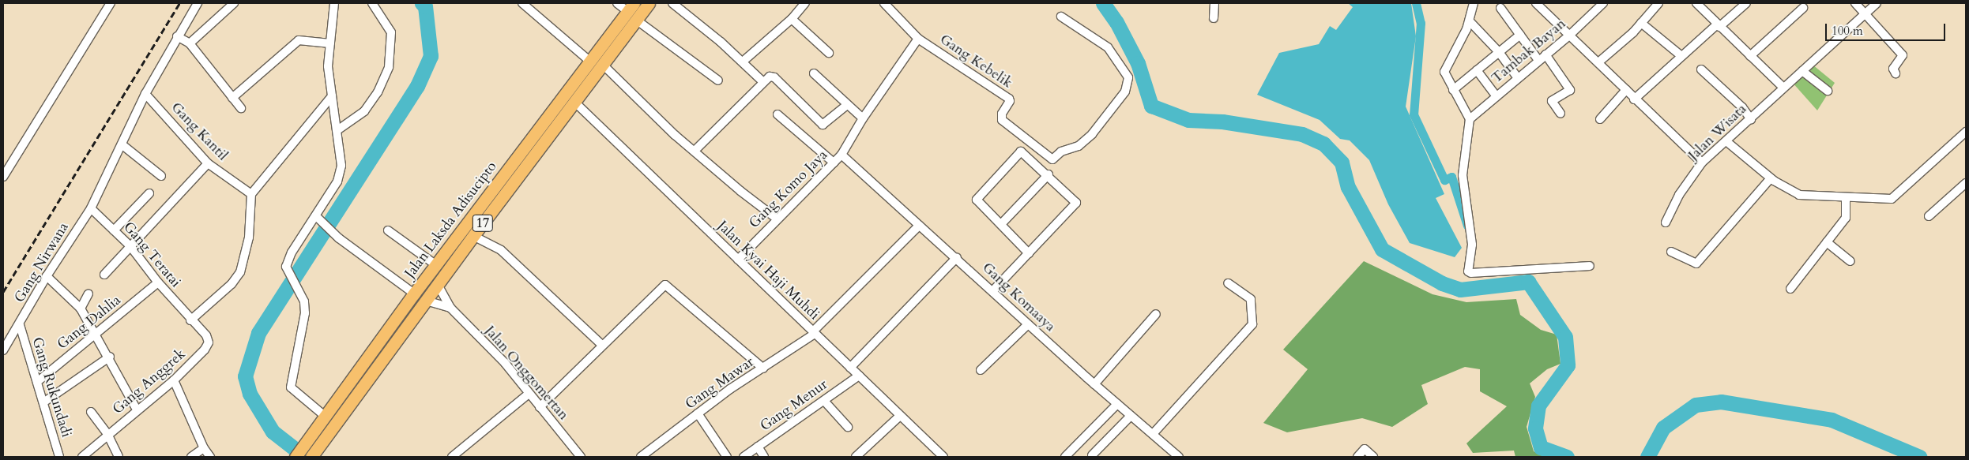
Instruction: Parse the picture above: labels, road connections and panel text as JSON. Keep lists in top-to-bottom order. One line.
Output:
{"streets":{"highway":["Jalan Laksda Adisucipto","17"],"street":["Tambak Bayan","Gang Kebelik","Gang Kantil","Jalan Wisata","Gang Komo Jaya","Gang Teratai","Gang Nirwana","Jalan Kyai Haji Muhdi","Gang Komaaya","Gang Dahlia","Jalan Onggomertan","Gang Anggrek","Gang Mawar","Gang Rukundadi","Gang Menur"]},"crossings":[["Gang Kebelik","Gang Komo Jaya"],["Gang Kantil","Gang Nirwana"],["Gang Komo Jaya","Jalan Kyai Haji Muhdi"],["Gang Komo Jaya","Gang Komaaya"],["Jalan Laksda Adisucipto","Jalan Kyai Haji Muhdi"],["Gang Teratai","Gang Nirwana"],["Gang Teratai","Gang Dahlia"],["Gang Teratai","Gang Anggrek"],["Gang Nirwana","Gang Rukundadi"],["Jalan Kyai Haji Muhdi","Gang Mawar"],["Jalan Kyai Haji Muhdi","Gang Menur"],["Gang Komaaya","Gang Mawar"],["Gang Dahlia","Gang Rukundadi"]],"scale_bar":"100 m"}
